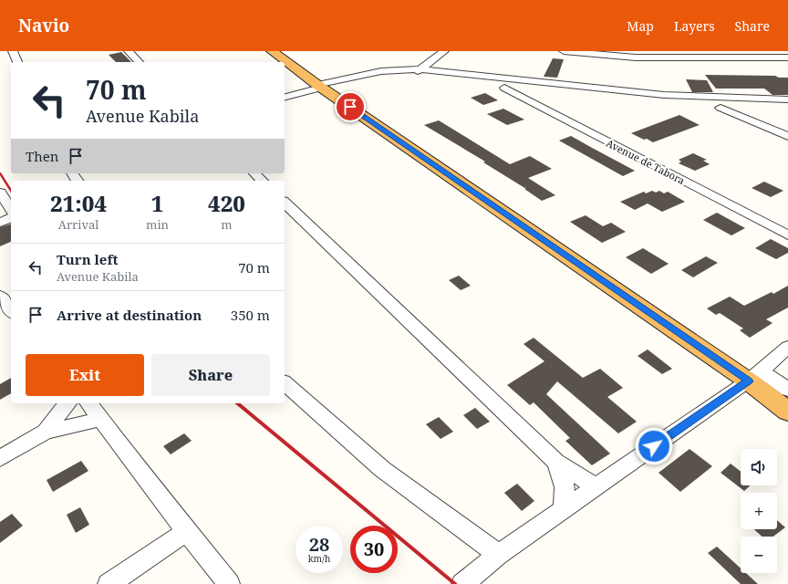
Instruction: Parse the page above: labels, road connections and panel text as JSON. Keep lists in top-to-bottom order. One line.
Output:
{"streets":{"street":["Avenue de Tabora"]},"page":{"header":"Navio","nav":["Map","Layers","Share"],"turn":["70 m","Avenue Kabila"],"then":"Then","eta":["21:04","Arrival","1","min","420","m"],"list":[{"name":"Turn left","note":"Avenue Kabila","value":"70 m"},{"name":"Arrive at destination","value":"350 m"}],"buttons":["Exit","Share"],"map_buttons":["+","−"],"speed":"28 km/h","limit":"30"}}
